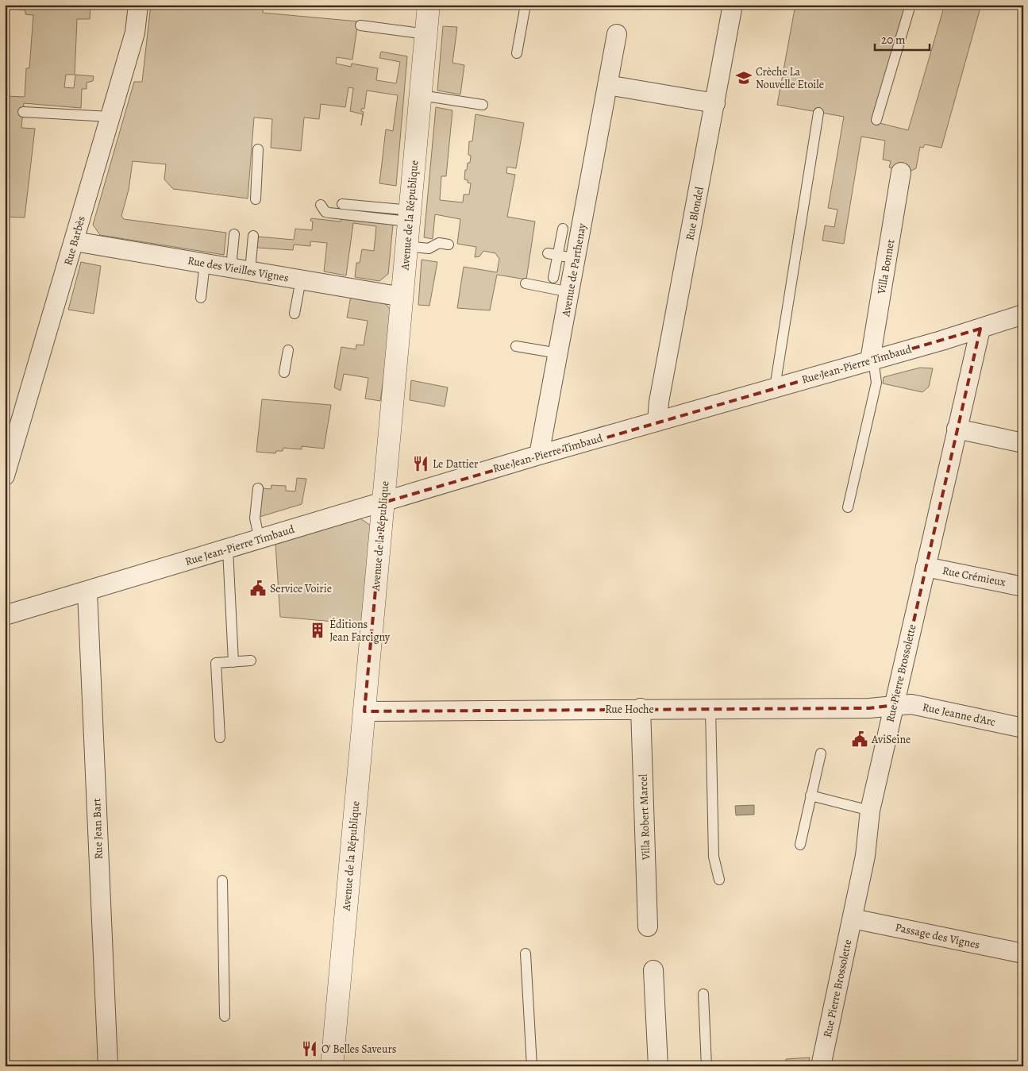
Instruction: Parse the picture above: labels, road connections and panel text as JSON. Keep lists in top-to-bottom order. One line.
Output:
{"streets":{"street":["Rue Blondel","Avenue de la République","Rue Barbès","Villa Bonnet","Rue des Vieilles Vignes","Avenue de Parthenay","Rue Jean-Pierre Timbaud","Rue Crémieux","Rue Pierre Brossolette","Rue Hoche","Rue Jeanne d'Arc","Villa Robert Marcel","Rue Jean Bart","Passage des Vignes"]},"crossings":[["Rue Blondel","Rue Jean-Pierre Timbaud"],["Avenue de la République","Rue des Vieilles Vignes"],["Avenue de la République","Rue Jean-Pierre Timbaud"],["Avenue de la République","Rue Hoche"],["Rue Barbès","Rue des Vieilles Vignes"],["Villa Bonnet","Rue Jean-Pierre Timbaud"],["Avenue de Parthenay","Rue Jean-Pierre Timbaud"],["Rue Jean-Pierre Timbaud","Rue Pierre Brossolette"],["Rue Jean-Pierre Timbaud","Rue Jean Bart"],["Rue Crémieux","Rue Pierre Brossolette"],["Rue Pierre Brossolette","Rue Hoche"],["Rue Pierre Brossolette","Rue Jeanne d'Arc"],["Rue Pierre Brossolette","Passage des Vignes"],["Rue Hoche","Rue Jeanne d'Arc"],["Rue Hoche","Villa Robert Marcel"]],"places":{"school or university":["Crèche La Nouvelle Etoile"],"restaurant":["Le Dattier","O' Belles Saveurs"],"public building":["Service Voirie","AviSeine"],"building":["Éditions Jean Farcigny"]},"scale_bar":"20 m"}
